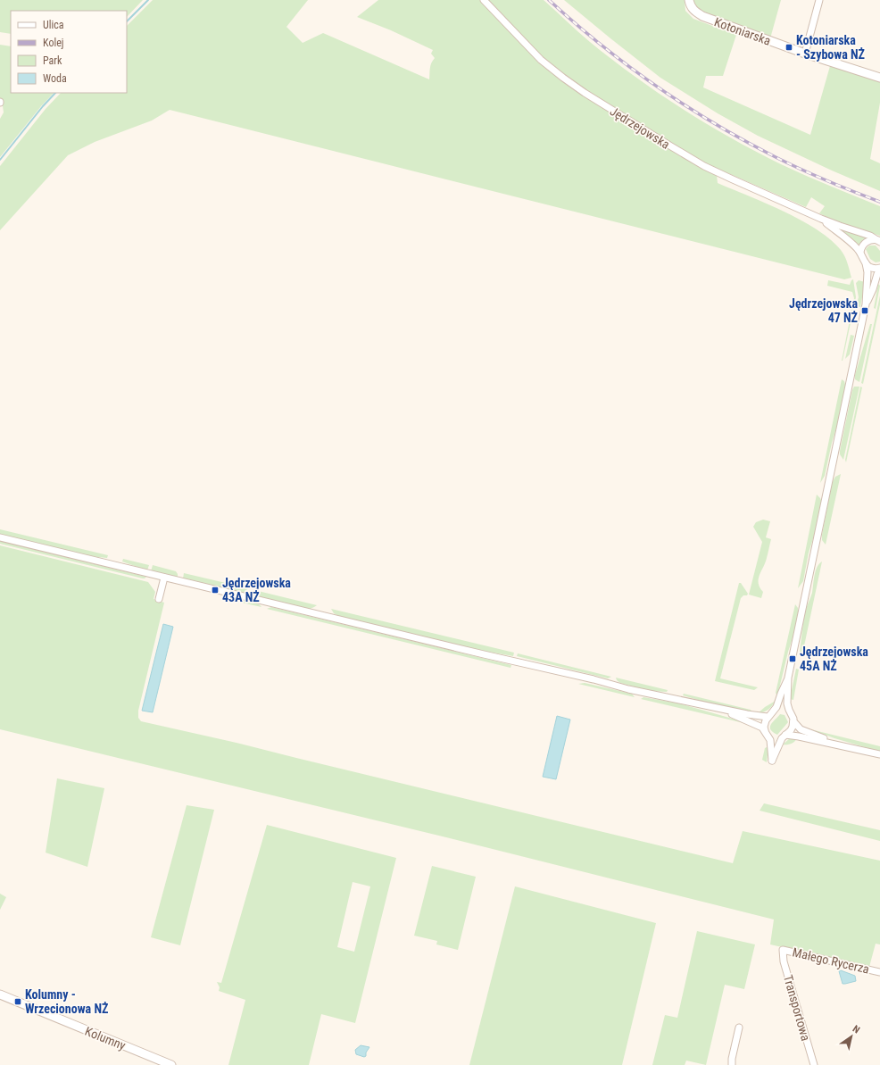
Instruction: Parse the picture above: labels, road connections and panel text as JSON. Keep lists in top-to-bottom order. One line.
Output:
{"streets":{"street":["Kotoniarska","Jędrzejowska","Małego Rycerza","Transportowa","Kolumny"]},"crossings":[["Małego Rycerza","Transportowa"]],"places":{"transit":["Kotoniarska - Szybowa NŻ","Jędrzejowska 47 NŻ","Jędrzejowska 43A NŻ","Jędrzejowska 45A NŻ","Kolumny - Wrzecionowa NŻ"]},"legend":["Ulica","Kolej","Park","Woda"],"north":"top right"}
